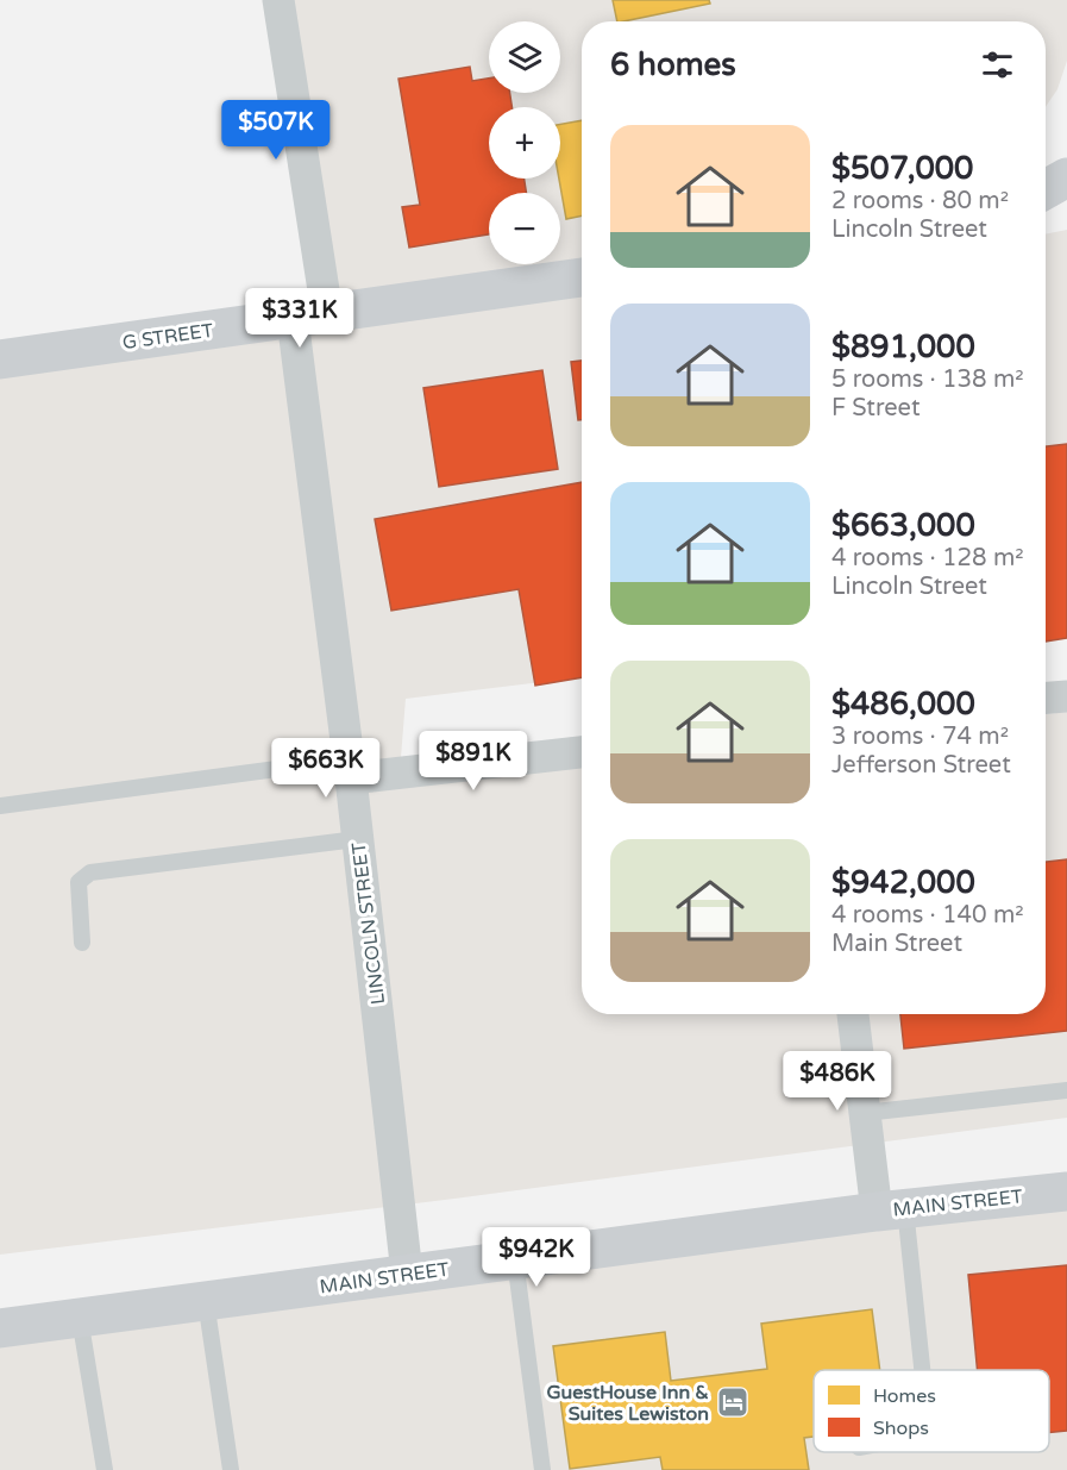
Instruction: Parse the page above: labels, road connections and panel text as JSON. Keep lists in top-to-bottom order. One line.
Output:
{"streets":{"main road":["G STREET","MAIN STREET"],"street":["LINCOLN STREET"]},"crossings":[["G STREET","LINCOLN STREET"],["LINCOLN STREET","MAIN STREET"]],"places":{"hotel":["GuestHouse Inn & Suites Lewiston"]},"legend":["Homes","Shops"],"page":{"map_buttons":["+","−"],"heading":"6 homes","price":["$507K","$331K","$891K","$663K","$486K","$942K"],"list":[{"name":"$507,000","note":"2 rooms · 80 m² · Lincoln Street"},{"name":"$891,000","note":"5 rooms · 138 m² · F Street"},{"name":"$663,000","note":"4 rooms · 128 m² · Lincoln Street"},{"name":"$486,000","note":"3 rooms · 74 m² · Jefferson Street"},{"name":"$942,000","note":"4 rooms · 140 m² · Main Street"}]}}
